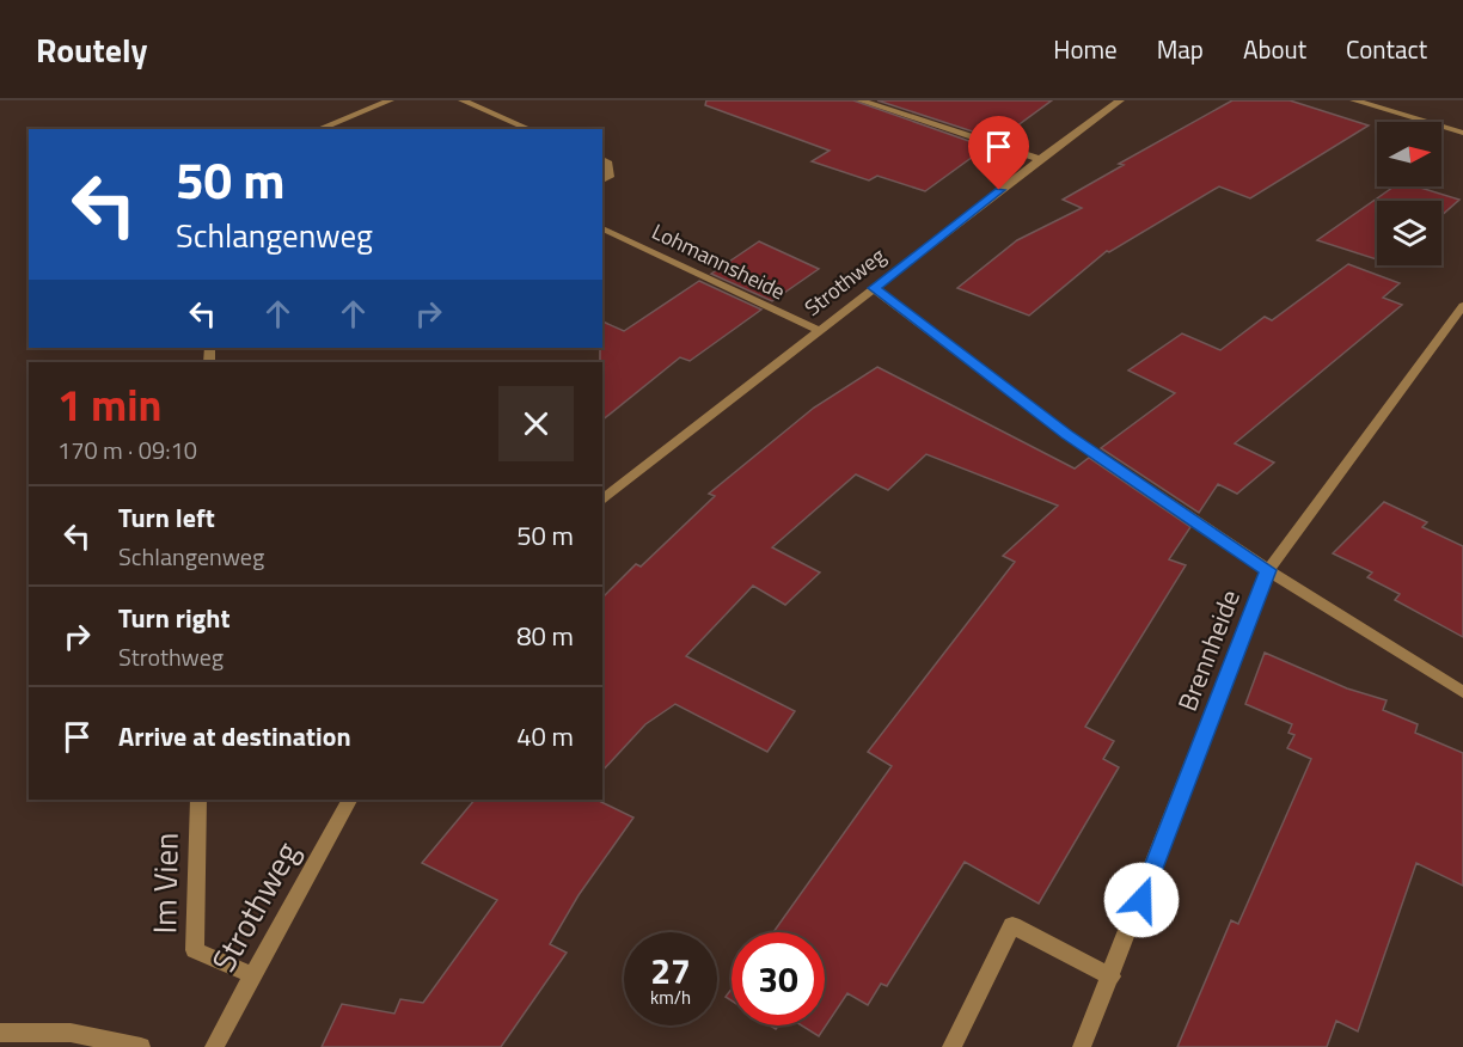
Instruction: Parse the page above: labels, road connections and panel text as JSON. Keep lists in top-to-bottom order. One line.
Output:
{"streets":{"street":["Lohmannsheide","Strothweg","Brennheide","Im Vien"]},"crossings":[["Lohmannsheide","Strothweg"],["Strothweg","Im Vien"]],"north":"right","page":{"header":"Routely","nav":["Home","Map","About","Contact"],"turn":["50 m","Schlangenweg"],"heading":["1 min","170 m · 09:10"],"list":[{"name":"Turn left","note":"Schlangenweg","value":"50 m"},{"name":"Turn right","note":"Strothweg","value":"80 m"},{"name":"Arrive at destination","value":"40 m"}],"speed":"27 km/h","limit":"30"}}
